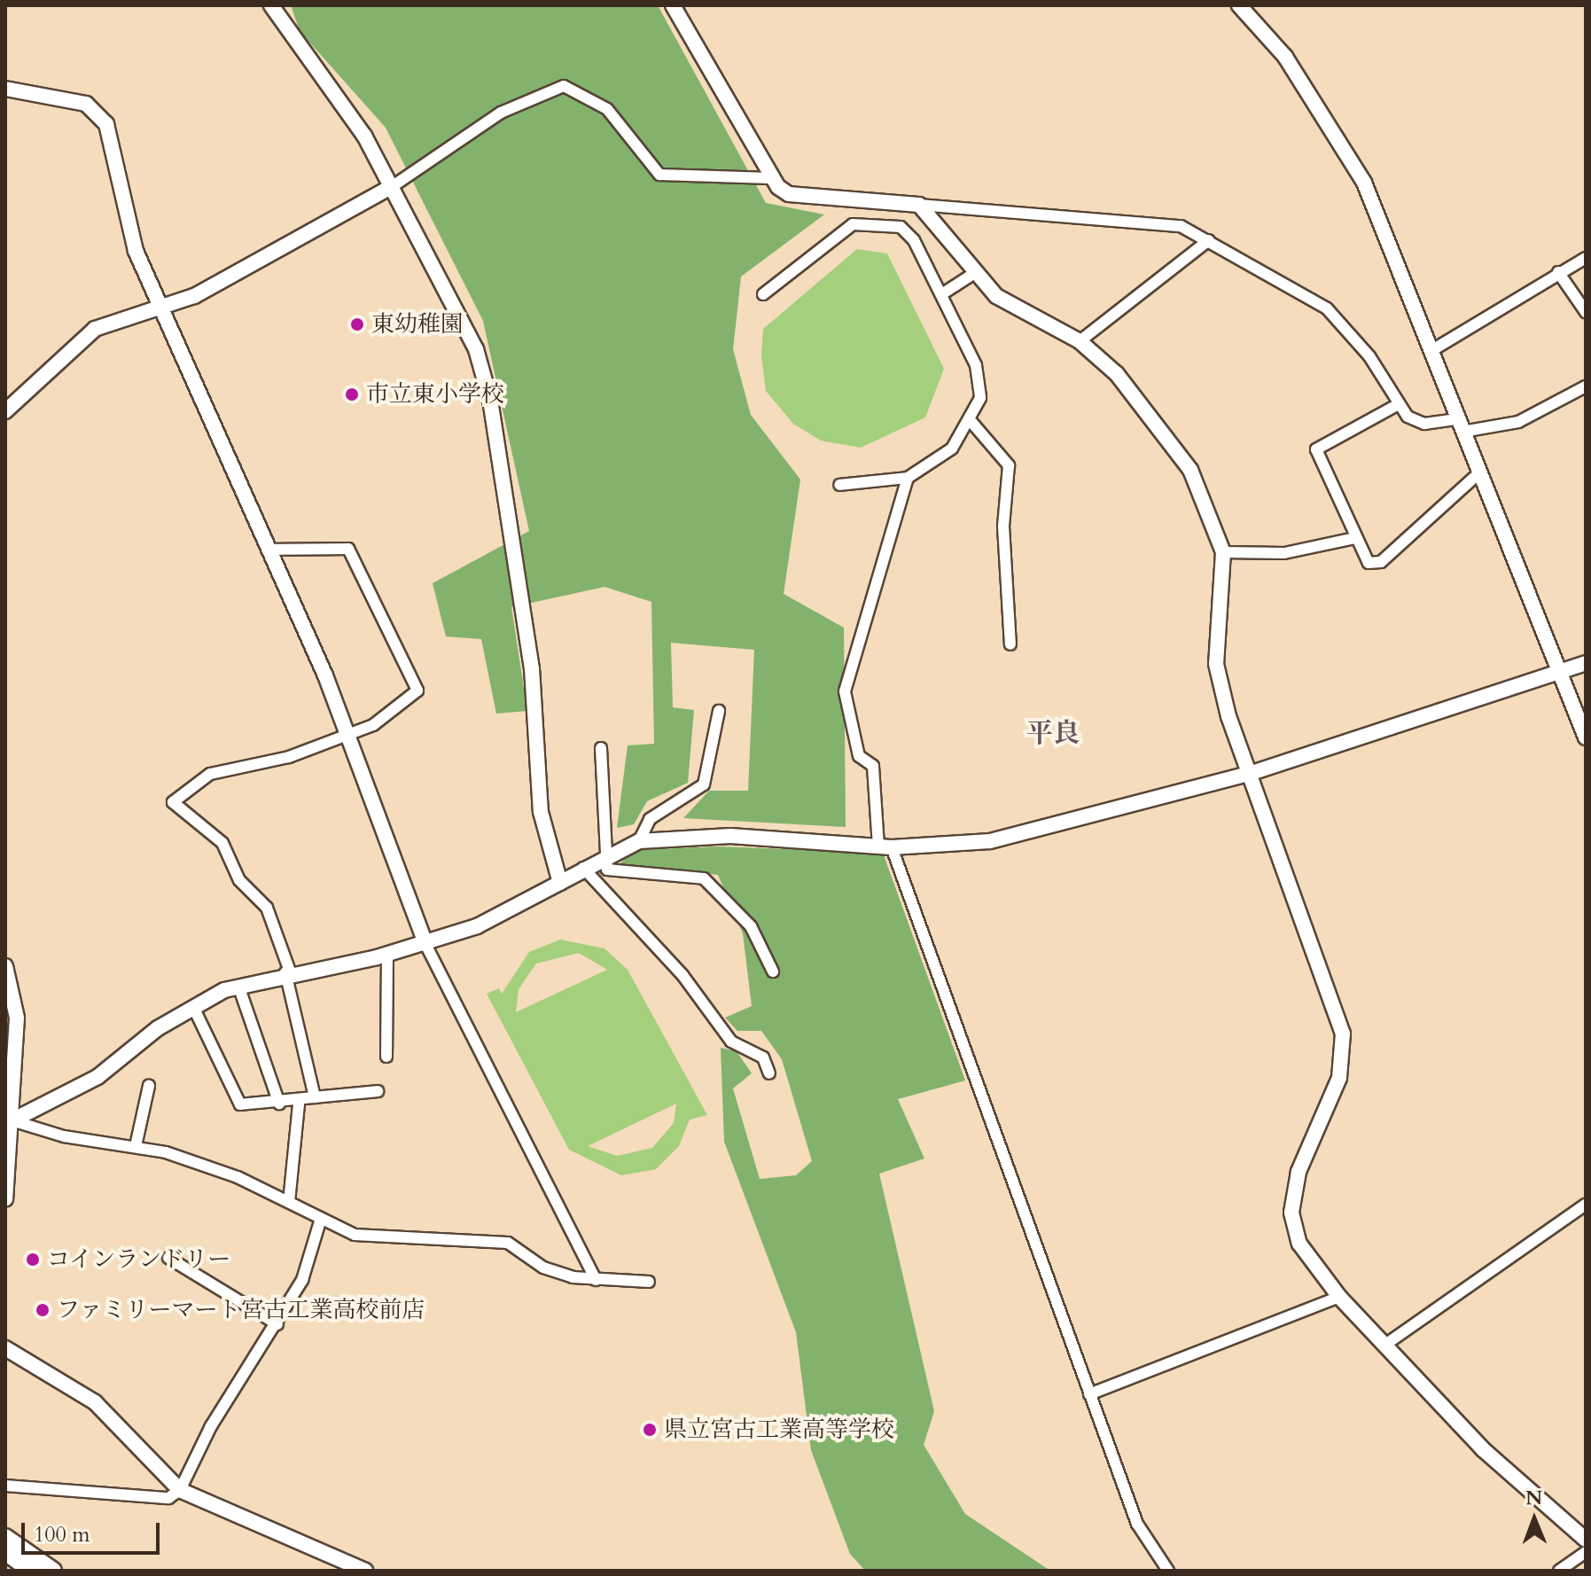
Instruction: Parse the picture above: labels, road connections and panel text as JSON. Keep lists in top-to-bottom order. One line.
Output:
{"districts":["平良"],"places":["東幼稚園","市立東小学校","コインランドリー","ファミリーマート宮古工業高校前店","県立宮古工業高等学校"],"scale_bar":"100 m","north":"top"}
